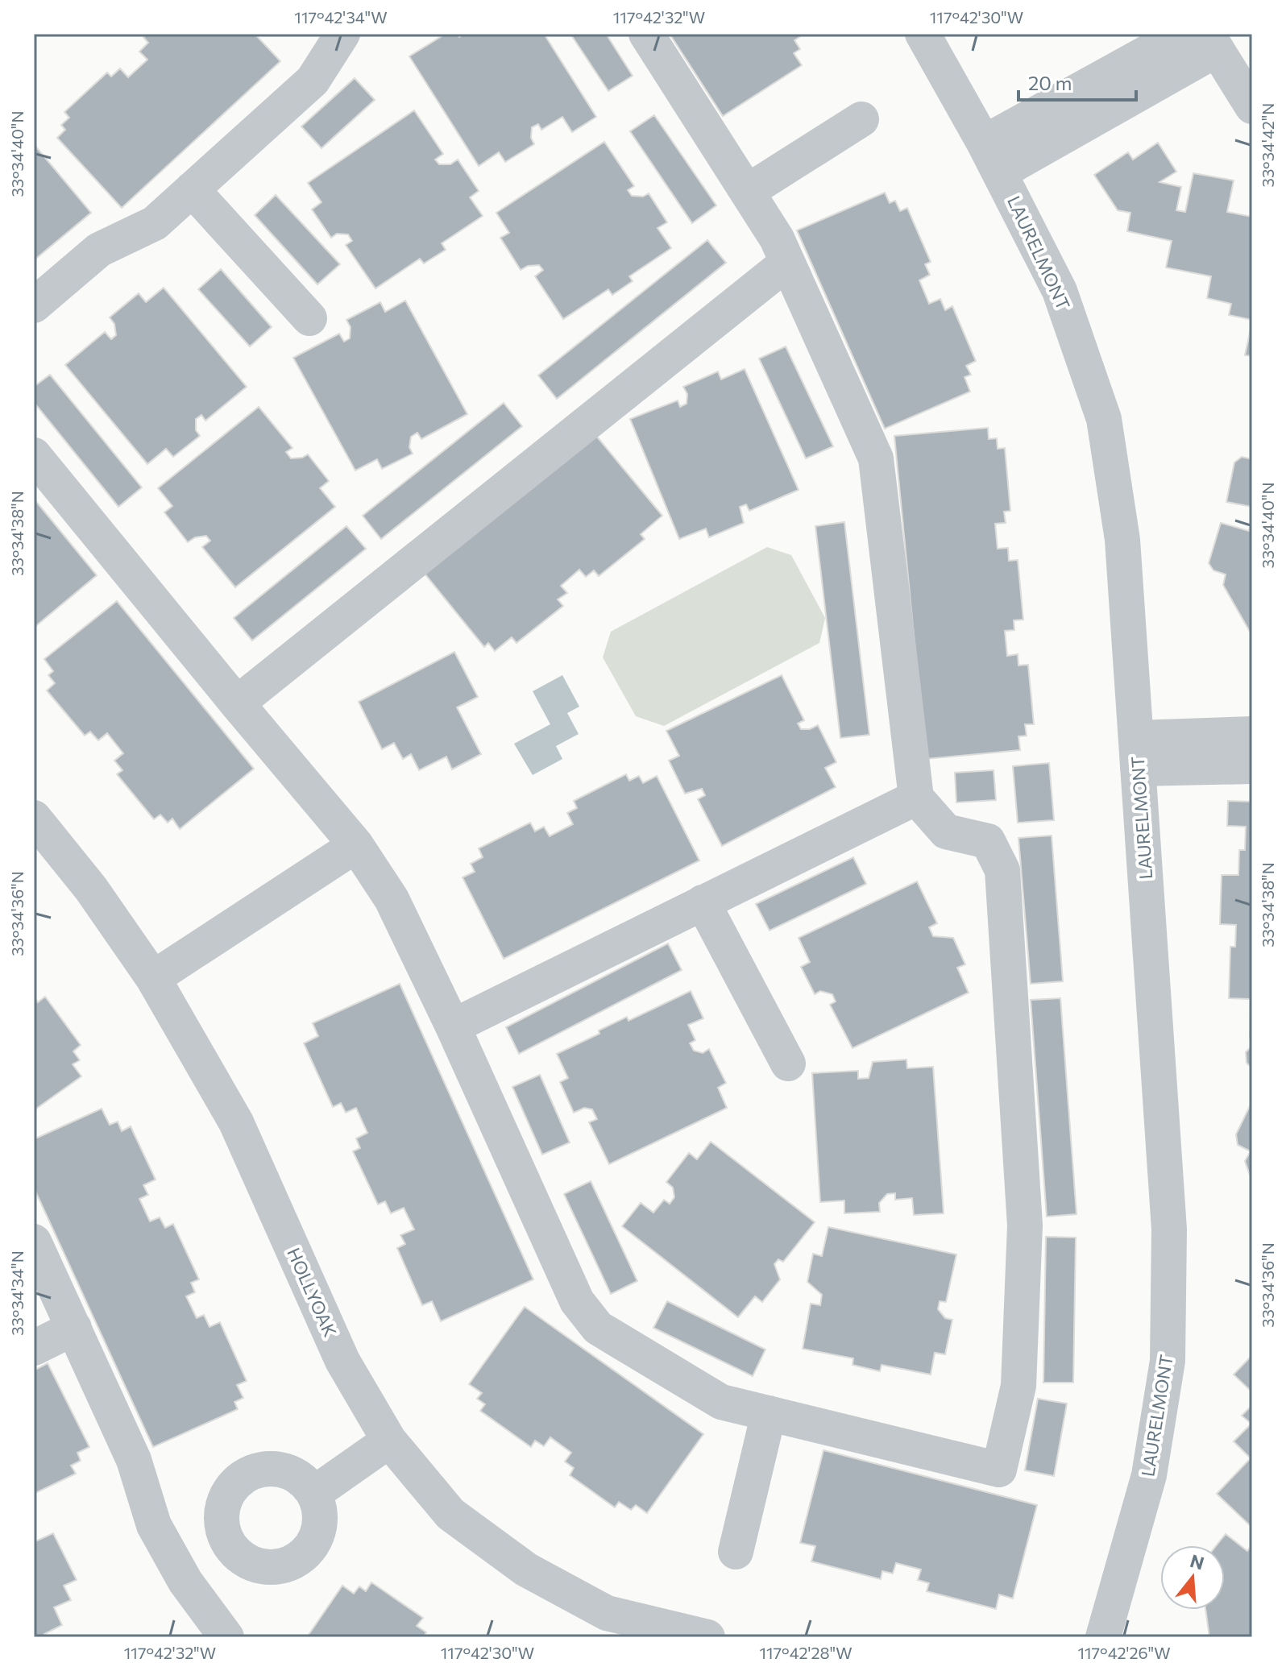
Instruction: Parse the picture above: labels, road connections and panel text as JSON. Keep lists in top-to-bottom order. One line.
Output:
{"streets":{"street":["LAURELMONT","HOLLYOAK"]},"scale_bar":"20 m","north":"top","coordinates":["117°42'34\"W","117°42'32\"W","117°42'30\"W","33°34'42\"N","33°34'40\"N","33°34'38\"N","33°34'36\"N","33°34'34\"N","117°42'28\"W","117°42'26\"W"]}
